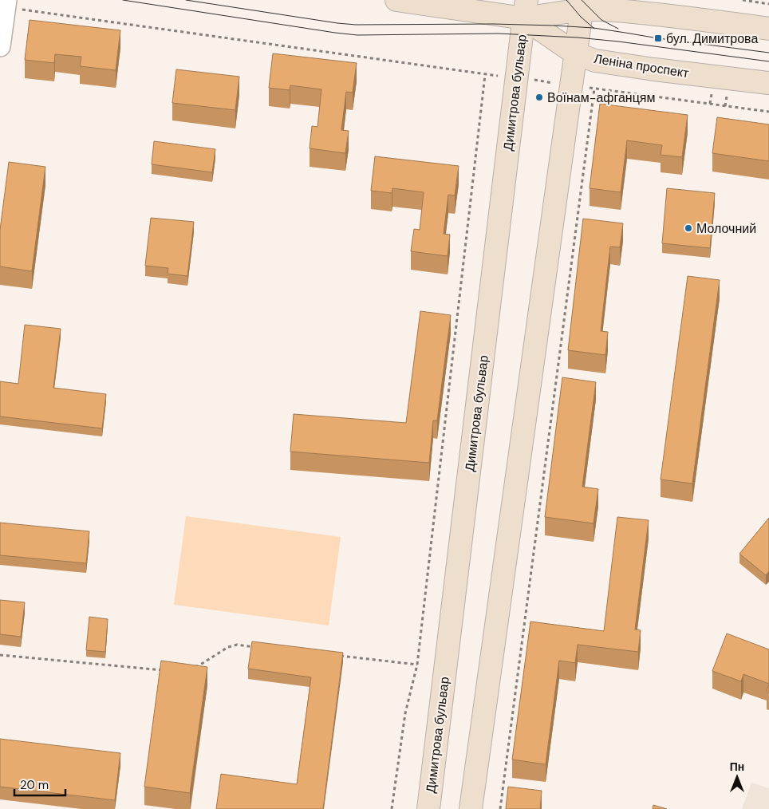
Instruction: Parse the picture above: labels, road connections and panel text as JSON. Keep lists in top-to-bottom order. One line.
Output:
{"streets":{"street":["Леніна проспект","Димитрова бульвар"]},"crossings":[["Леніна проспект","Димитрова бульвар"]],"places":{"transit":["бул. Димитрова"],"other":["Воїнам-афганцям","Молочний"]},"scale_bar":"20 m","north":"top"}
